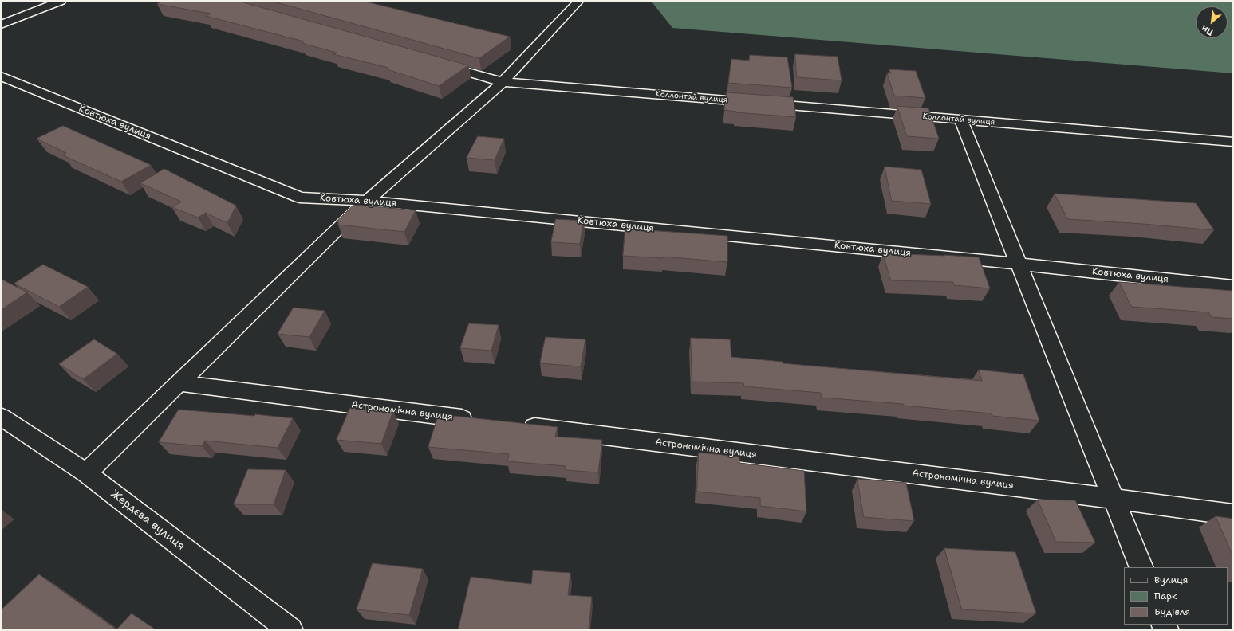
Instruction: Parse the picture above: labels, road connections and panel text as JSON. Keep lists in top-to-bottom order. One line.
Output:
{"streets":{"street":["Коллонтай вулиця","Ковтюха вулиця","Астрономічна вулиця","Жердєва вулиця"]},"legend":["Вулиця","Парк","Будівля"],"north":"bottom left"}
